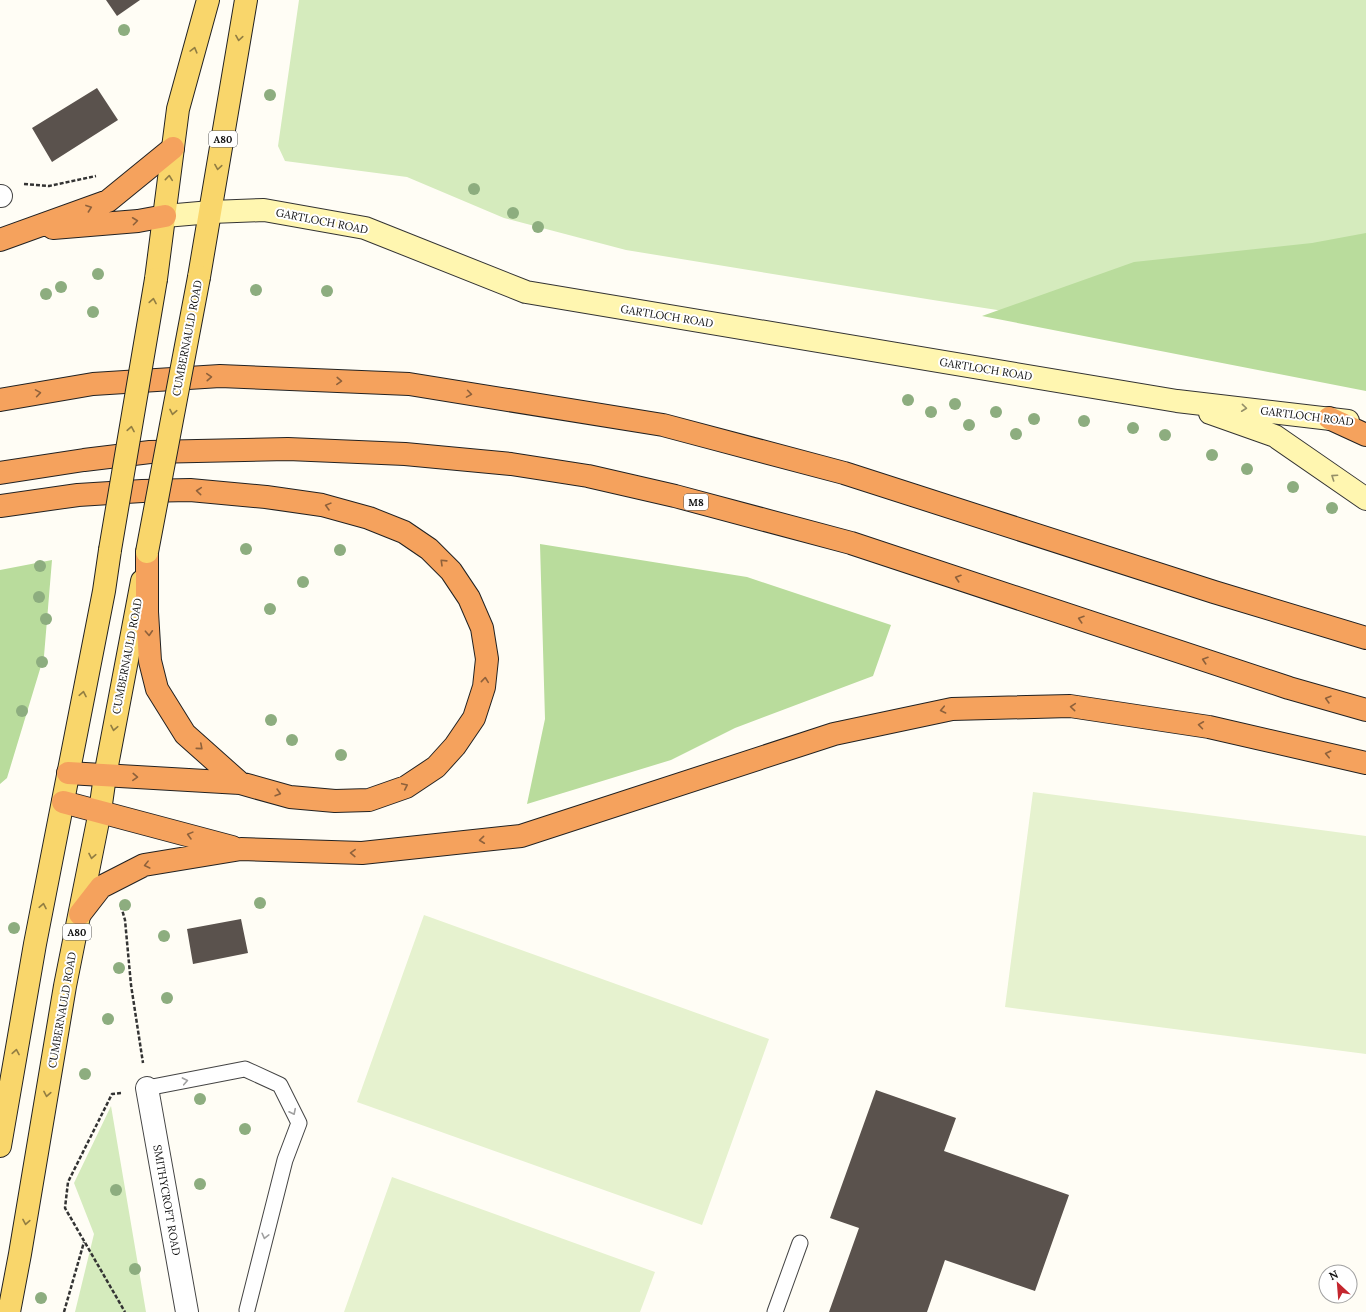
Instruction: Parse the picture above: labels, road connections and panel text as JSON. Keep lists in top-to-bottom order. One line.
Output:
{"streets":{"highway":["M8"],"main road":["A80","GARTLOCH ROAD","CUMBERNAULD ROAD"],"street":["SMITHYCROFT ROAD"]},"crossings":[["GARTLOCH ROAD","CUMBERNAULD ROAD"]],"north":"top left"}
